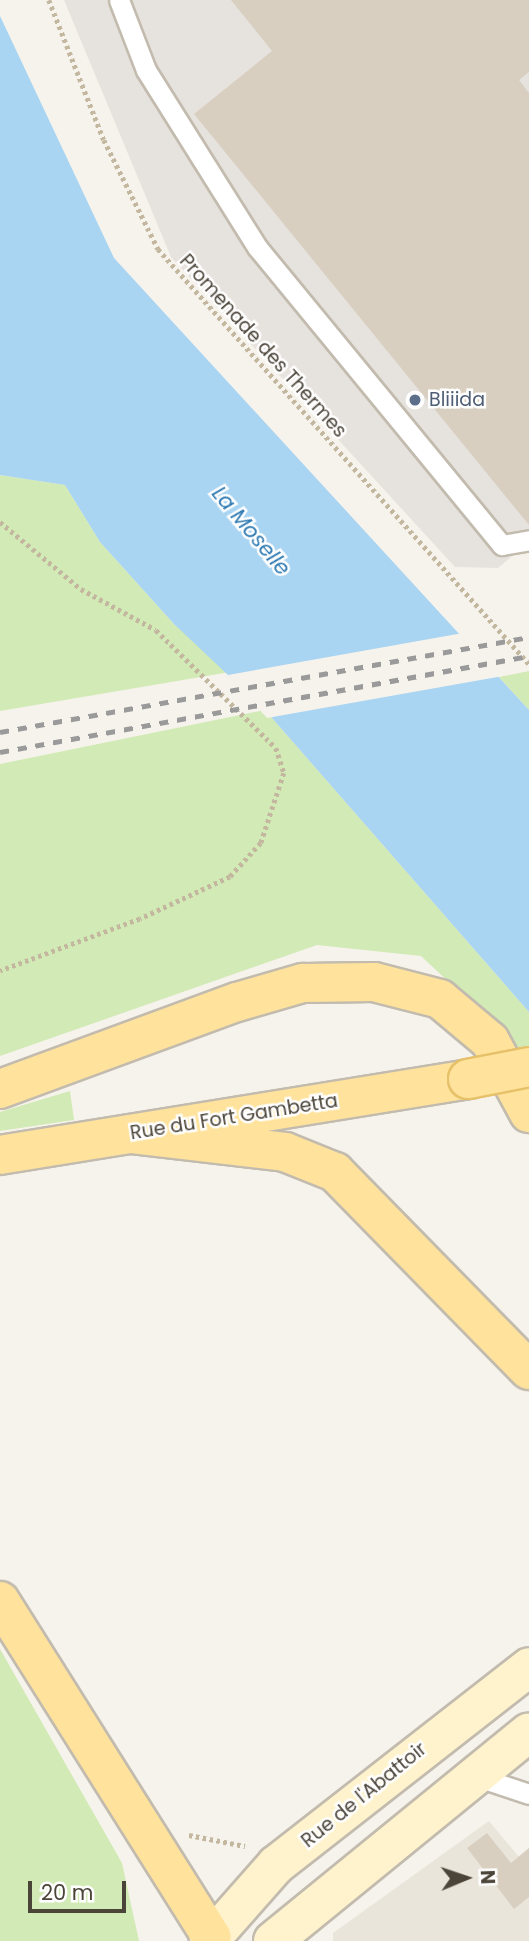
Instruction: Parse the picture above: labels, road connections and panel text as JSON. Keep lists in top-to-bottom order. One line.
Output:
{"streets":{"main road":["Rue du Fort Gambetta","Rue de l'Abattoir"],"path":["Promenade des Thermes"]},"water":["La Moselle"],"places":["Bliiida"],"scale_bar":"20 m","north":"right"}
